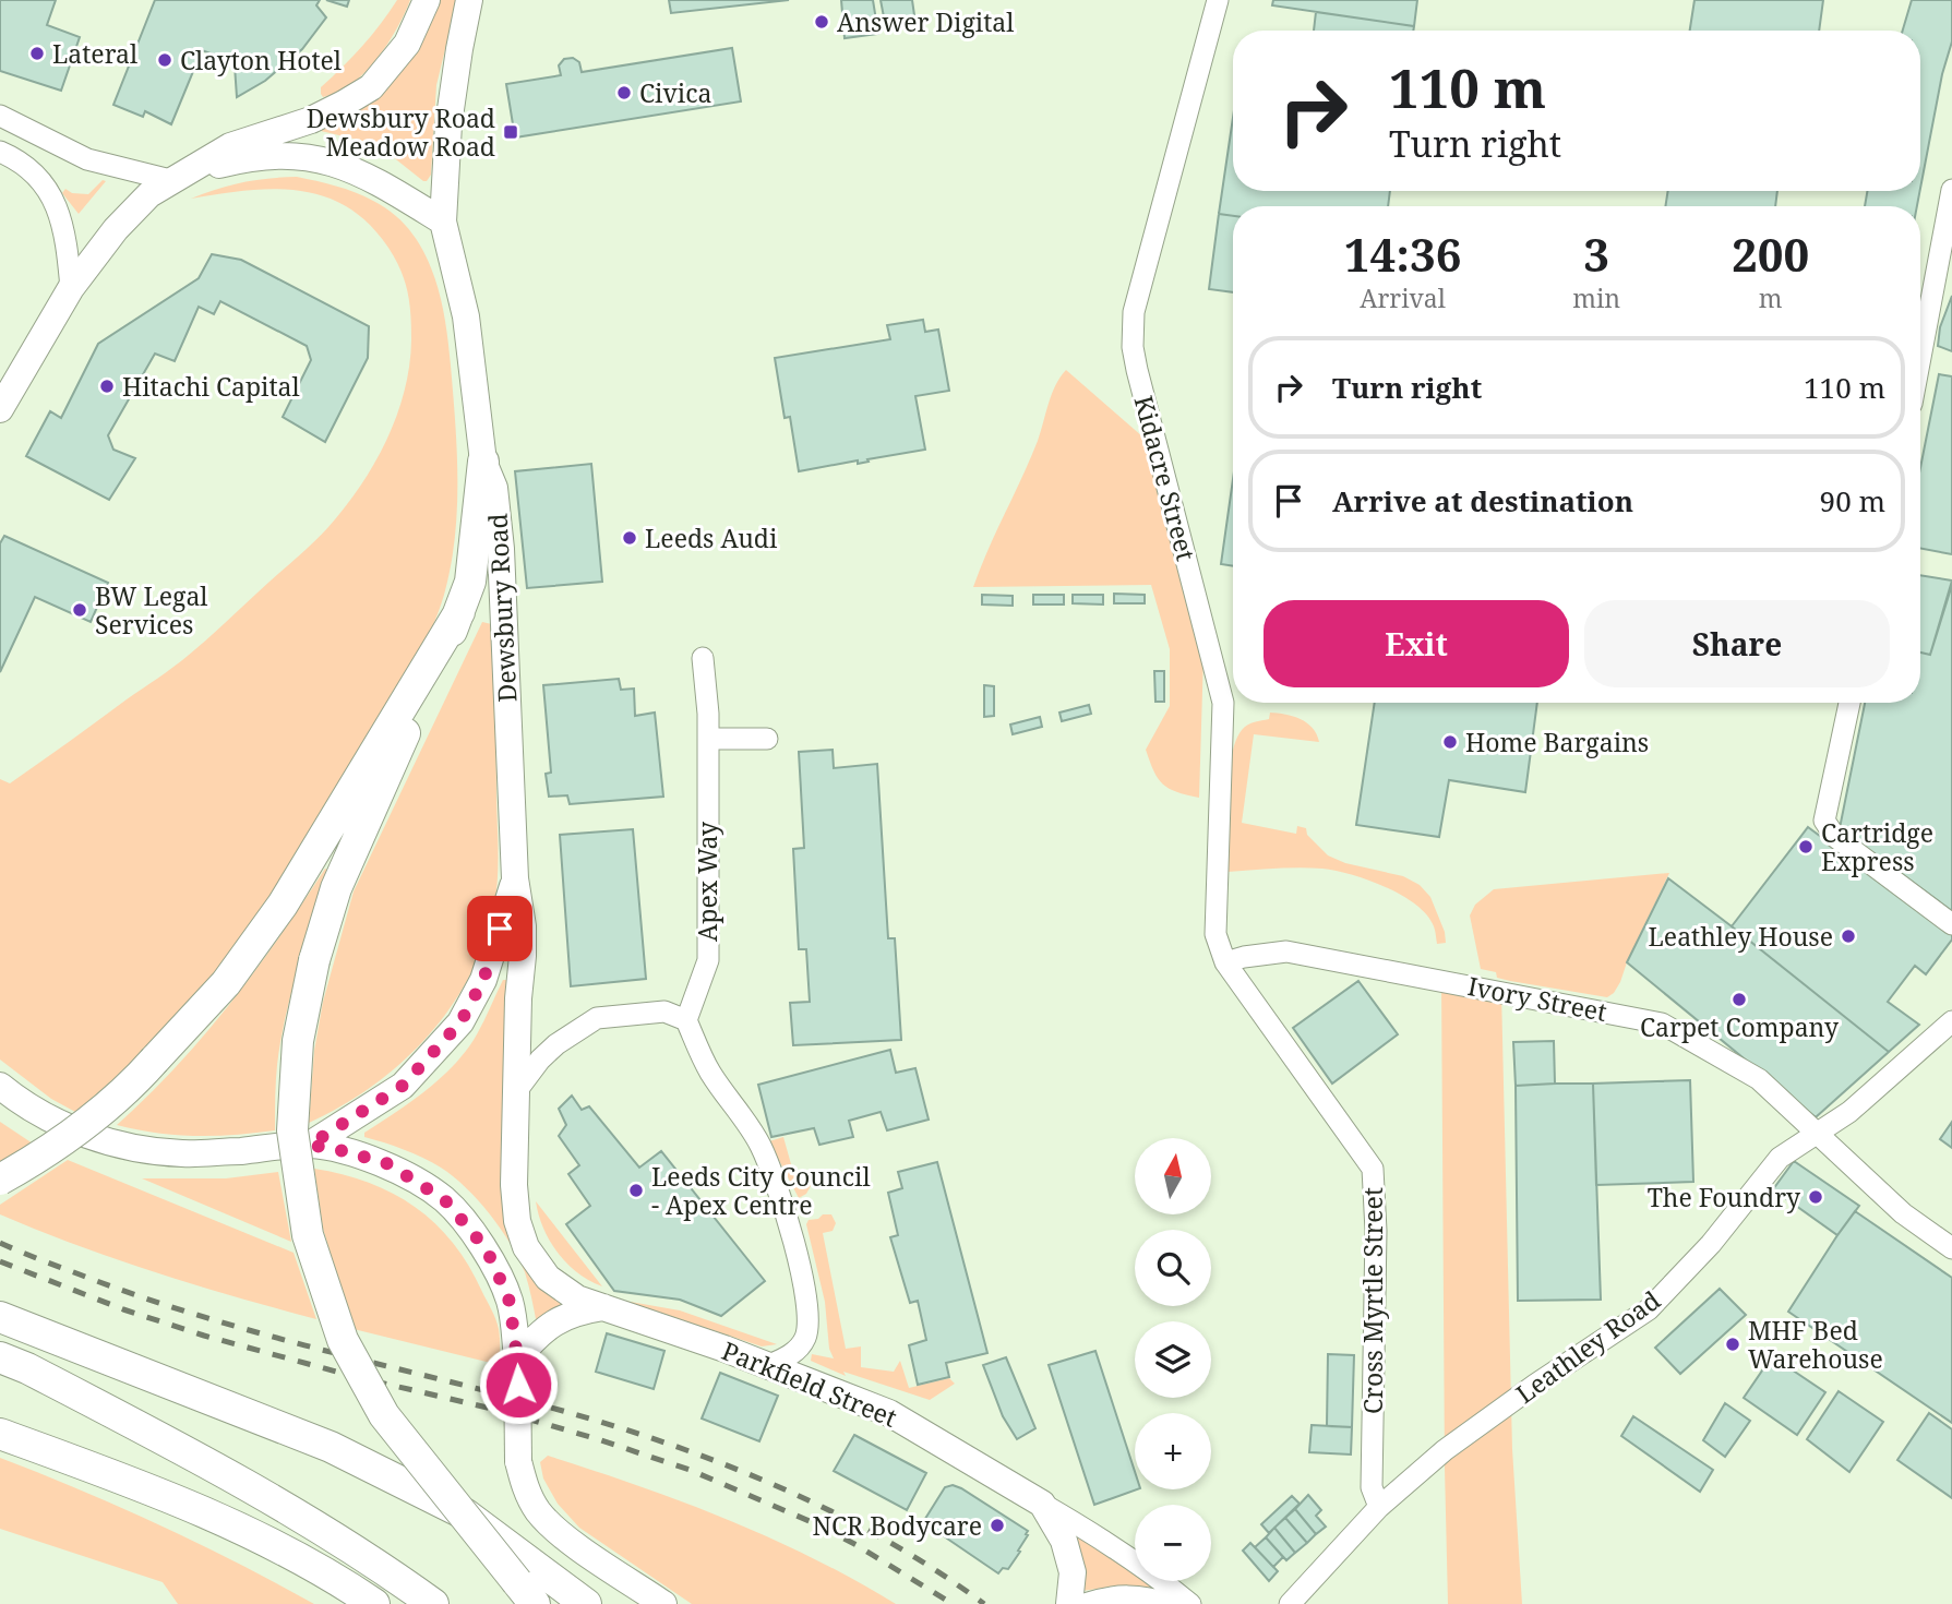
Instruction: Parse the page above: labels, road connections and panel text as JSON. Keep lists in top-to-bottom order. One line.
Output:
{"streets":{"main road":["Dewsbury Road","Parkfield Street"],"street":["Kidacre Street","Apex Way","Ivory Street","Cross Myrtle Street","Leathley Road"]},"crossings":[["Kidacre Street","Ivory Street"],["Kidacre Street","Cross Myrtle Street"],["Dewsbury Road","Parkfield Street"],["Ivory Street","Cross Myrtle Street"],["Ivory Street","Leathley Road"],["Cross Myrtle Street","Leathley Road"]],"places":{"other":["Answer Digital","Lateral","Clayton Hotel","Civica","Hitachi Capital","Leeds Audi","BW Legal Services","Home Bargains","Cartridge Express","Leathley House","Carpet Company","Leeds City Council - Apex Centre","The Foundry","MHF Bed Warehouse","NCR Bodycare"],"transit":["Dewsbury Road Meadow Road"]},"north":"top","page":{"turn":["110 m","Turn right"],"eta":["14:36","Arrival","3","min","200","m"],"list":[{"name":"Turn right","value":"110 m"},{"name":"Arrive at destination","value":"90 m"}],"buttons":["Exit","Share"],"map_buttons":["+","−"]}}
